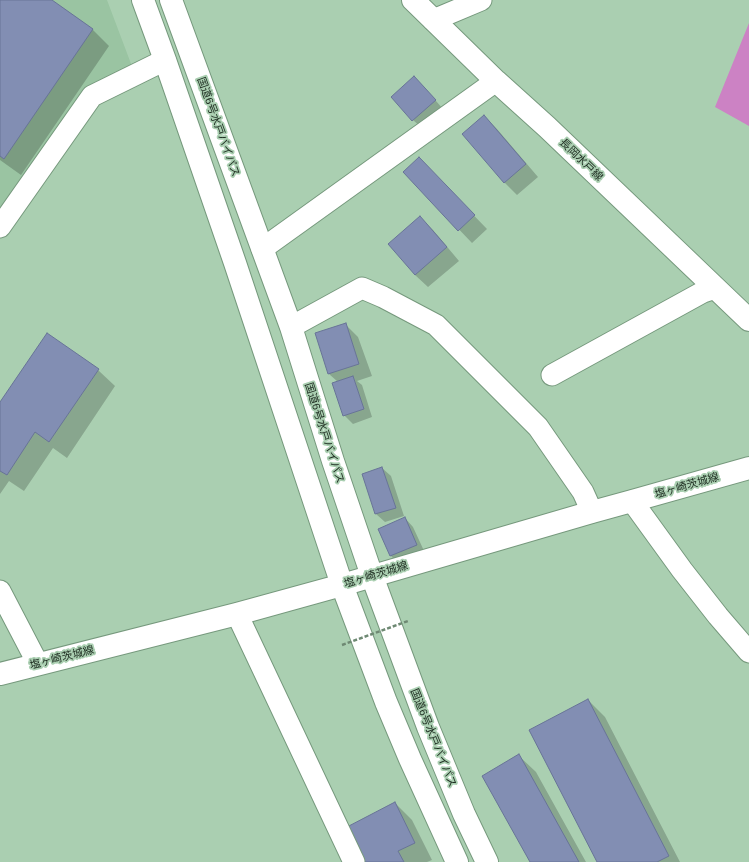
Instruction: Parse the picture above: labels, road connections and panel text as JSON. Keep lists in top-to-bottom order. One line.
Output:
{"streets":{"main road":["国道6号水戸バイパス","長岡水戸線","塩ヶ崎茨城線"]},"crossings":[["国道6号水戸バイパス","塩ヶ崎茨城線"]]}
